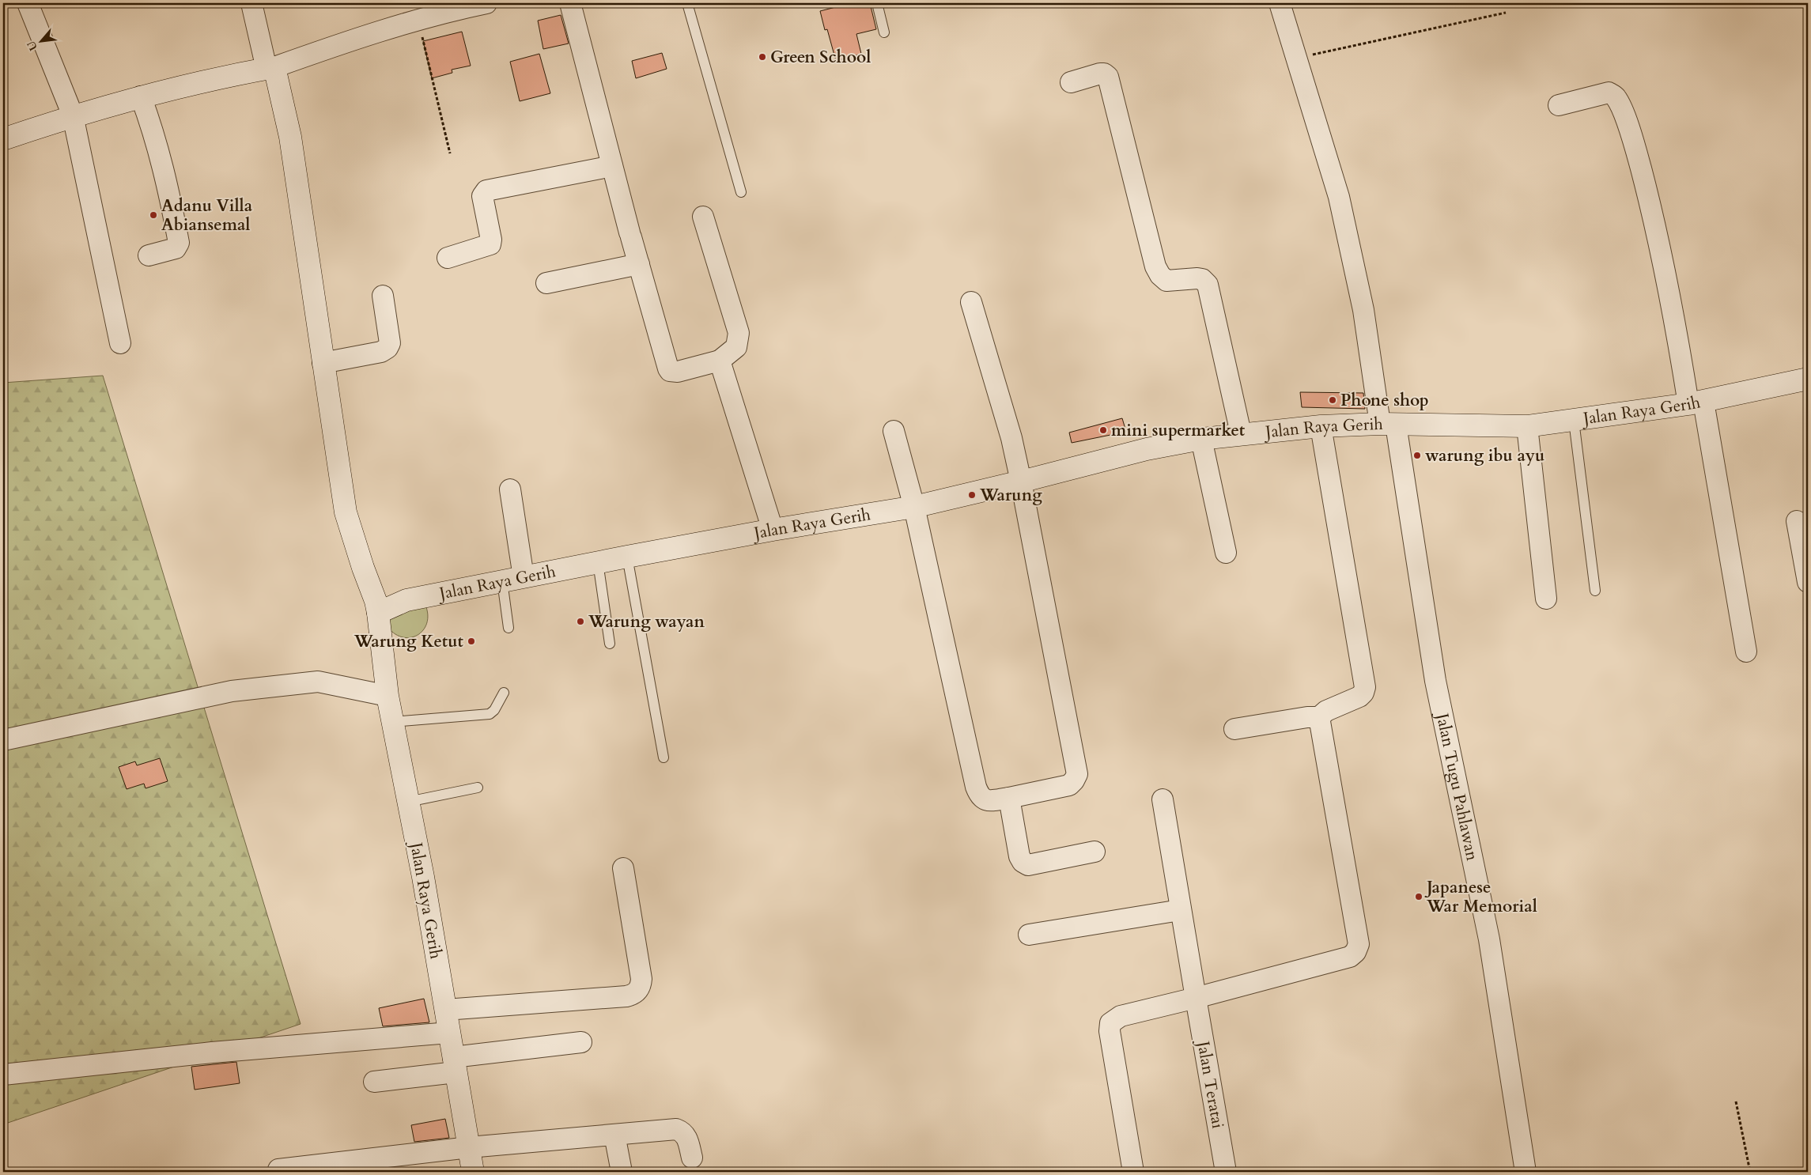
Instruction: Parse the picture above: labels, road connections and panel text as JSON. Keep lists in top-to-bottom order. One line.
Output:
{"streets":{"street":["Jalan Raya Gerih","Jalan Tugu Pahlawan","Jalan Teratai"]},"crossings":[["Jalan Raya Gerih","Jalan Tugu Pahlawan"]],"places":["Green School","Adanu Villa Abiansemal","Phone shop","mini supermarket","warung ibu ayu","Warung","Warung wayan","Warung Ketut","Japanese War Memorial"],"north":"bottom left"}
